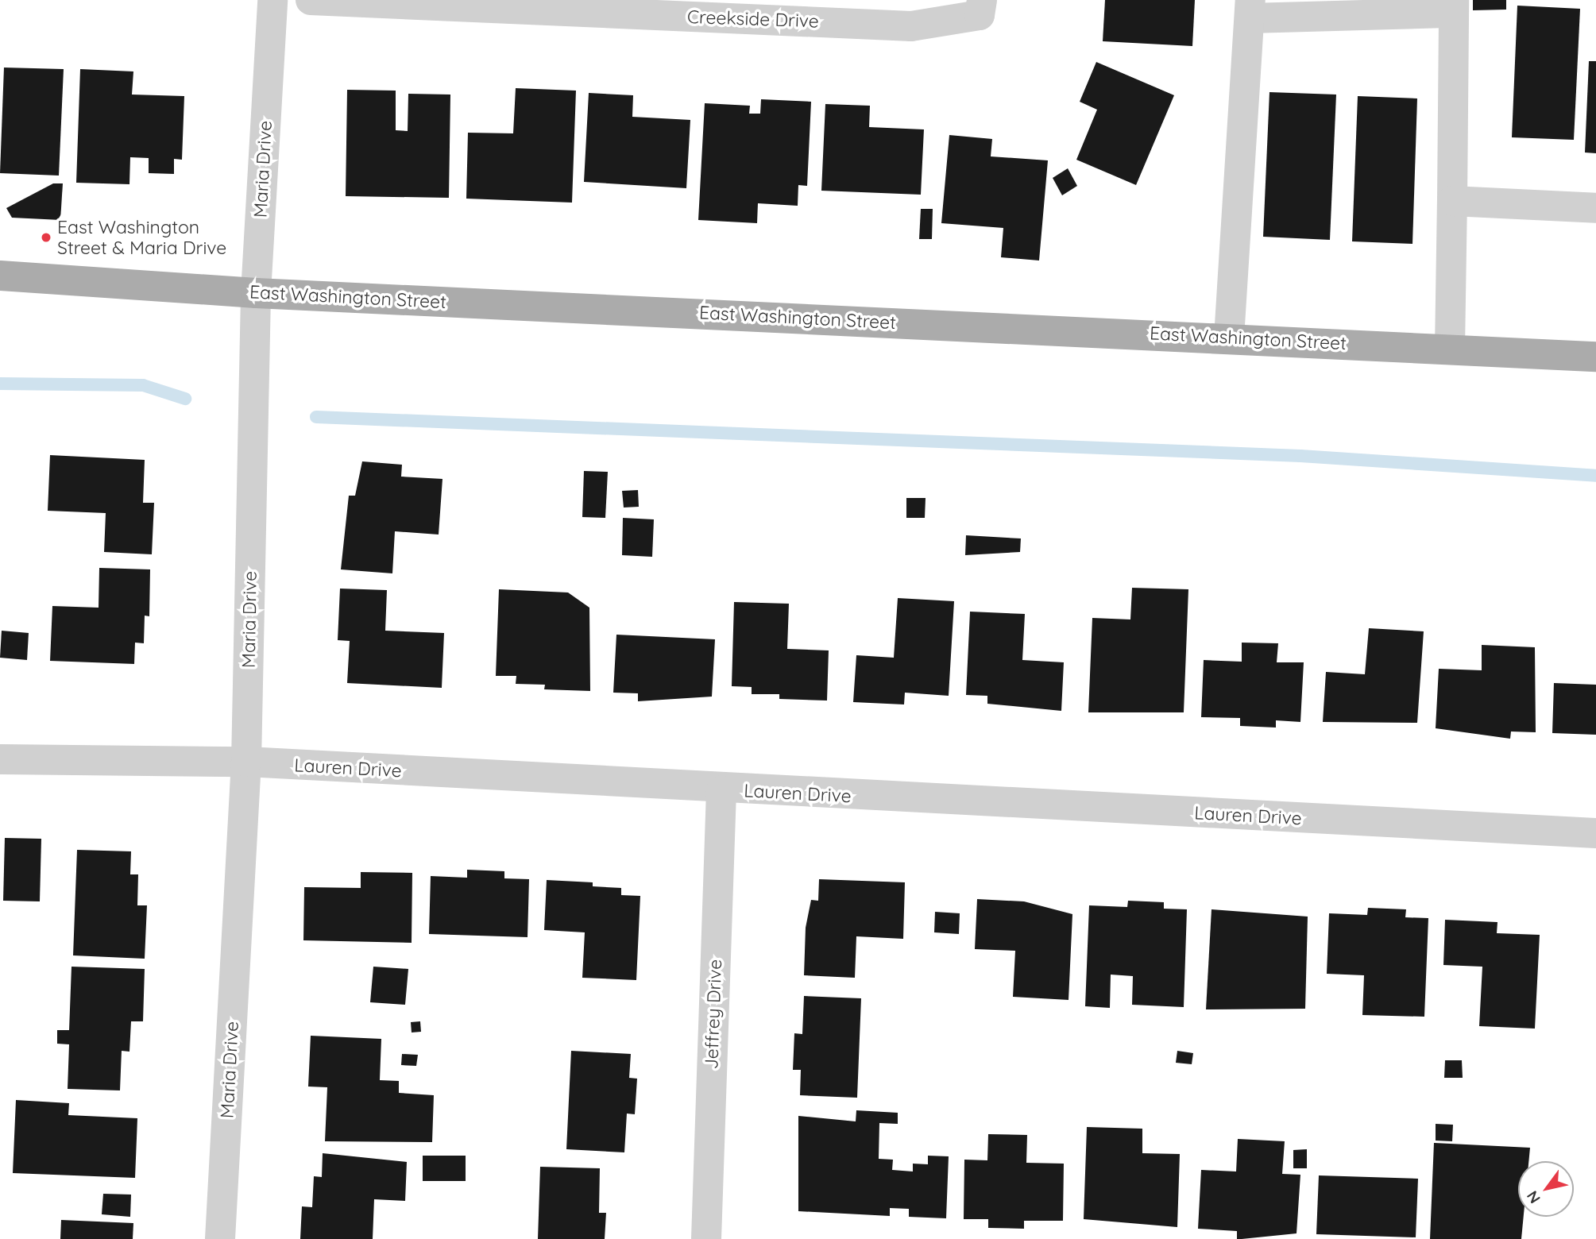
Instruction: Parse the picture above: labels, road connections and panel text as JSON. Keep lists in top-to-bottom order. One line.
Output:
{"streets":{"main road":["East Washington Street"],"street":["Creekside Drive","Maria Drive","Lauren Drive","Jeffrey Drive"]},"crossings":[["Maria Drive","East Washington Street"],["Maria Drive","Lauren Drive"],["Lauren Drive","Jeffrey Drive"]],"places":["East Washington Street & Maria Drive"],"north":"bottom left"}
